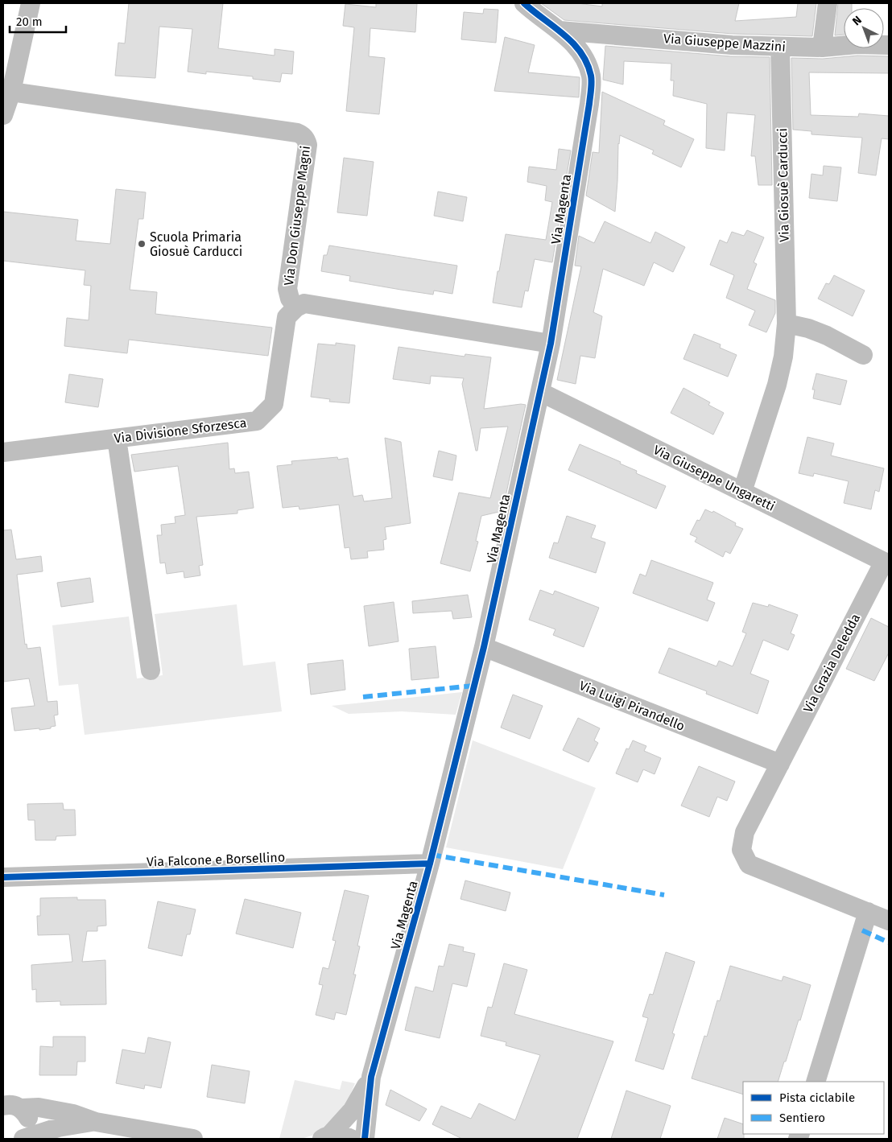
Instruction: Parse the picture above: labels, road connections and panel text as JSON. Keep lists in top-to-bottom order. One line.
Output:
{"streets":{"street":["Via Giuseppe Mazzini","Via Giosuè Carducci","Via Magenta","Via Don Giuseppe Magni","Via Divisione Sforzesca","Via Giuseppe Ungaretti","Via Grazia Deledda","Via Luigi Pirandello","Via Falcone e Borsellino"]},"crossings":[["Via Giuseppe Mazzini","Via Giosuè Carducci"],["Via Giuseppe Mazzini","Via Magenta"],["Via Giosuè Carducci","Via Giuseppe Ungaretti"],["Via Magenta","Via Don Giuseppe Magni"],["Via Magenta","Via Giuseppe Ungaretti"],["Via Magenta","Via Luigi Pirandello"],["Via Magenta","Via Falcone e Borsellino"],["Via Don Giuseppe Magni","Via Divisione Sforzesca"],["Via Giuseppe Ungaretti","Via Grazia Deledda"],["Via Grazia Deledda","Via Luigi Pirandello"]],"places":["Scuola Primaria Giosuè Carducci"],"legend":["Pista ciclabile","Sentiero"],"scale_bar":"20 m","north":"top left"}
